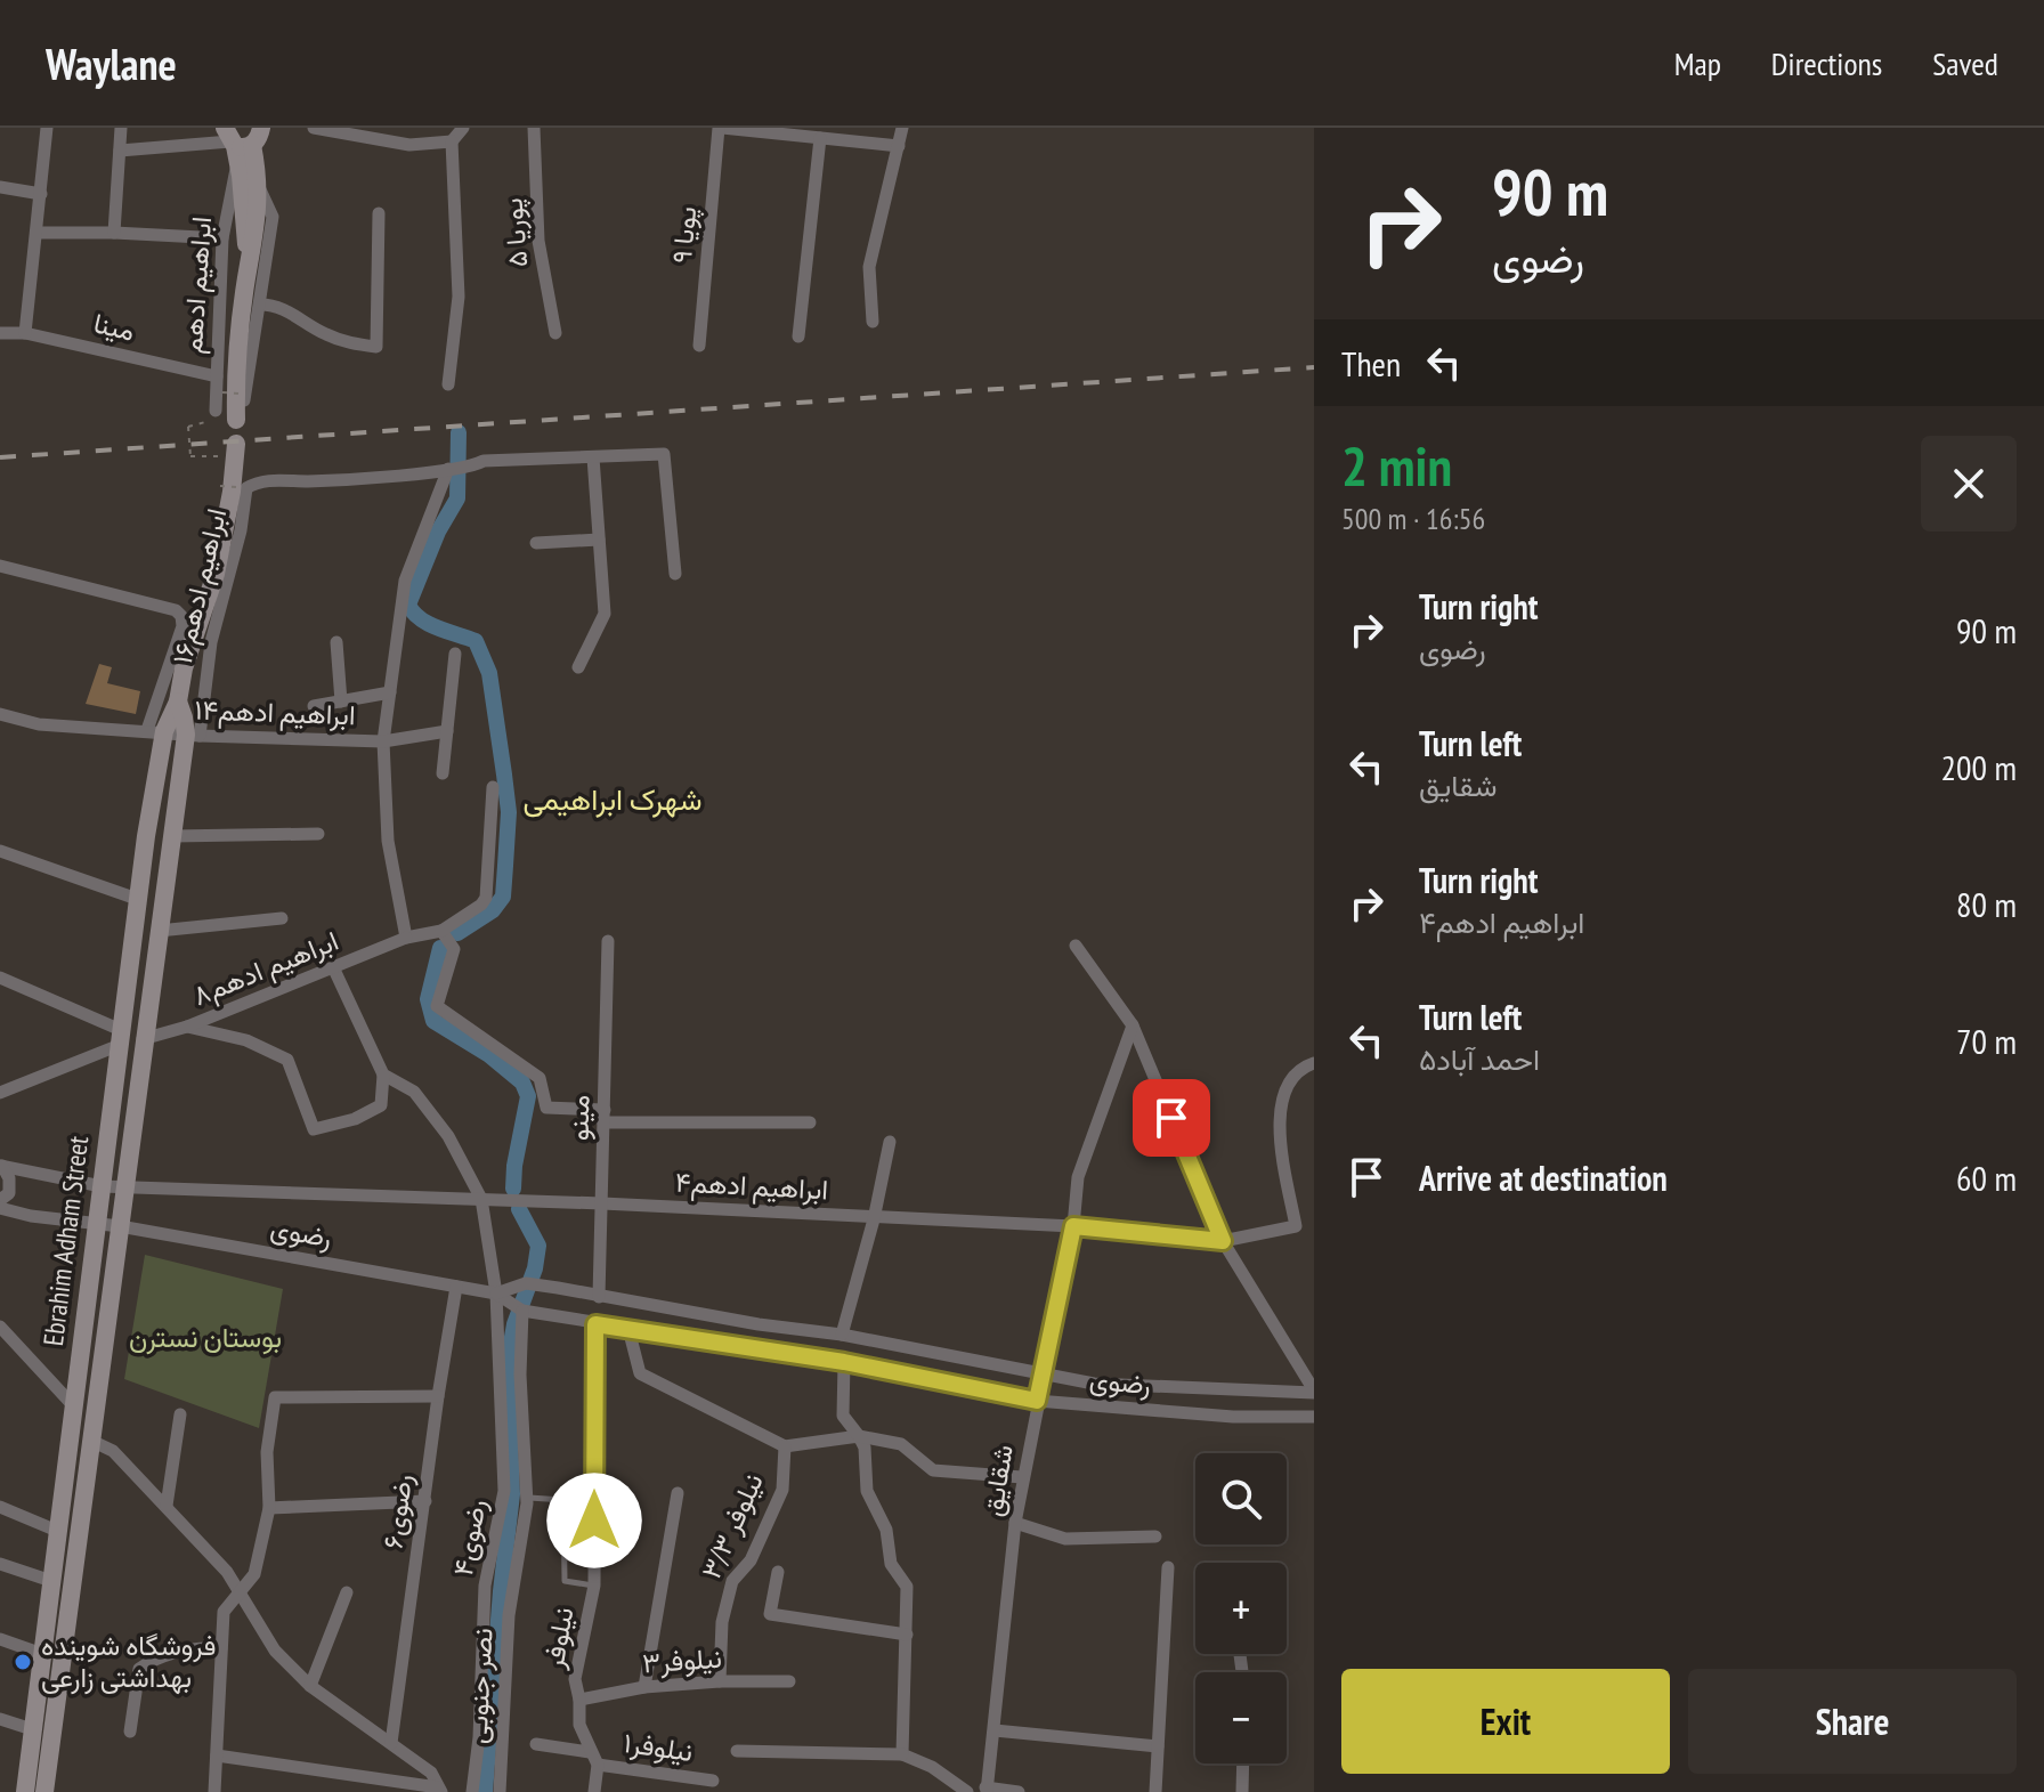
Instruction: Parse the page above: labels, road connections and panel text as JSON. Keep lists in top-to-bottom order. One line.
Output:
{"streets":{"street":["پوریا ۵","پویا ۹","ابراهیم ادهم","مینا","ابراهیم ادهم۱۶","ابراهیم ادهم۱۴","ابراهیم ادهم۸","مینو","ابراهیم ادهم۴","رضوی","Ebrahim Adham Street","شقایق","رضوی۶","نیلوفر ۳/۳","رضوی۴","نیلوفر","نیلوفر۳","نصر جنوبی","نیلوفر۱"]},"crossings":[["ابراهیم ادهم","مینا"],["ابراهیم ادهم۱۶","ابراهیم ادهم۱۴"],["ابراهیم ادهم۱۶","Ebrahim Adham Street"],["ابراهیم ادهم۱۴","Ebrahim Adham Street"],["ابراهیم ادهم۸","Ebrahim Adham Street"],["مینو","ابراهیم ادهم۴"],["مینو","رضوی"],["ابراهیم ادهم۴","Ebrahim Adham Street"],["ابراهیم ادهم۴","شقایق"],["ابراهیم ادهم۴","رضوی۴"],["رضوی","Ebrahim Adham Street"],["رضوی","شقایق"],["رضوی","رضوی۶"],["رضوی","رضوی۴"],["رضوی","نیلوفر"],["رضوی","نصر جنوبی"],["نیلوفر ۳/۳","نیلوفر۳"],["نیلوفر","نیلوفر۳"],["نیلوفر","نیلوفر۱"]],"districts":["شهرک ابراهیمی"],"parks":["بوستان نسترن"],"places":["فروشگاه شوینده بهداشتی زارعی"],"page":{"header":"Waylane","nav":["Map","Directions","Saved"],"turn":["90 m","رضوی"],"then":"Then","heading":["2 min","500 m · 16:56"],"list":[{"name":"Turn right","note":"رضوی","value":"90 m"},{"name":"Turn left","note":"شقایق","value":"200 m"},{"name":"Turn right","note":"ابراهیم ادهم۴","value":"80 m"},{"name":"Turn left","note":"احمد آباد۵","value":"70 m"},{"name":"Arrive at destination","value":"60 m"}],"map_buttons":["+","−"],"buttons":["Exit","Share"]}}
